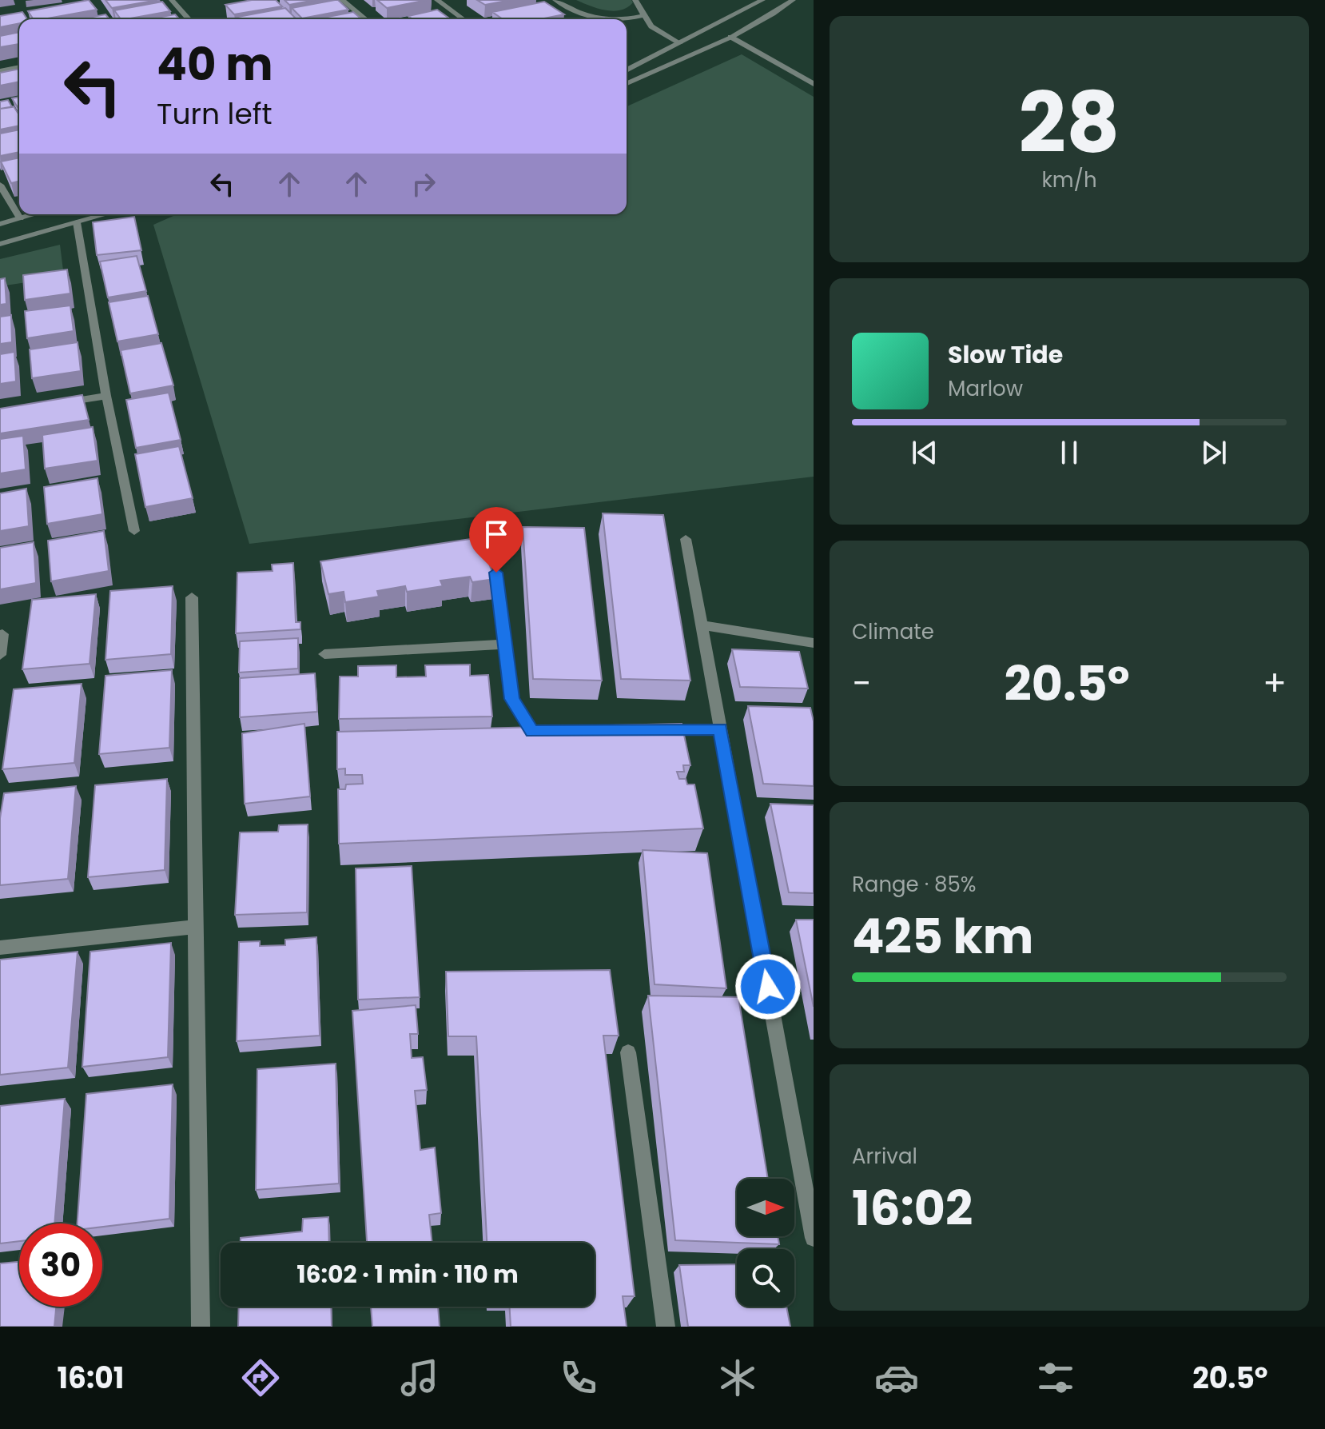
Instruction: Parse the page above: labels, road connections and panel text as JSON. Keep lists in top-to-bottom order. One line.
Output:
{"north":"right","page":{"tile":[["28","km/h"],"Climate",["Range · 85%","425 km"],["Arrival","16:02"]],"turn":["40 m","Turn left"],"song":["Slow Tide","Marlow"],"heat":["−","20.5°","+"],"limit":"30","trip":"16:02 · 1 min · 110 m","tabs":["16:01","20.5°"]}}
